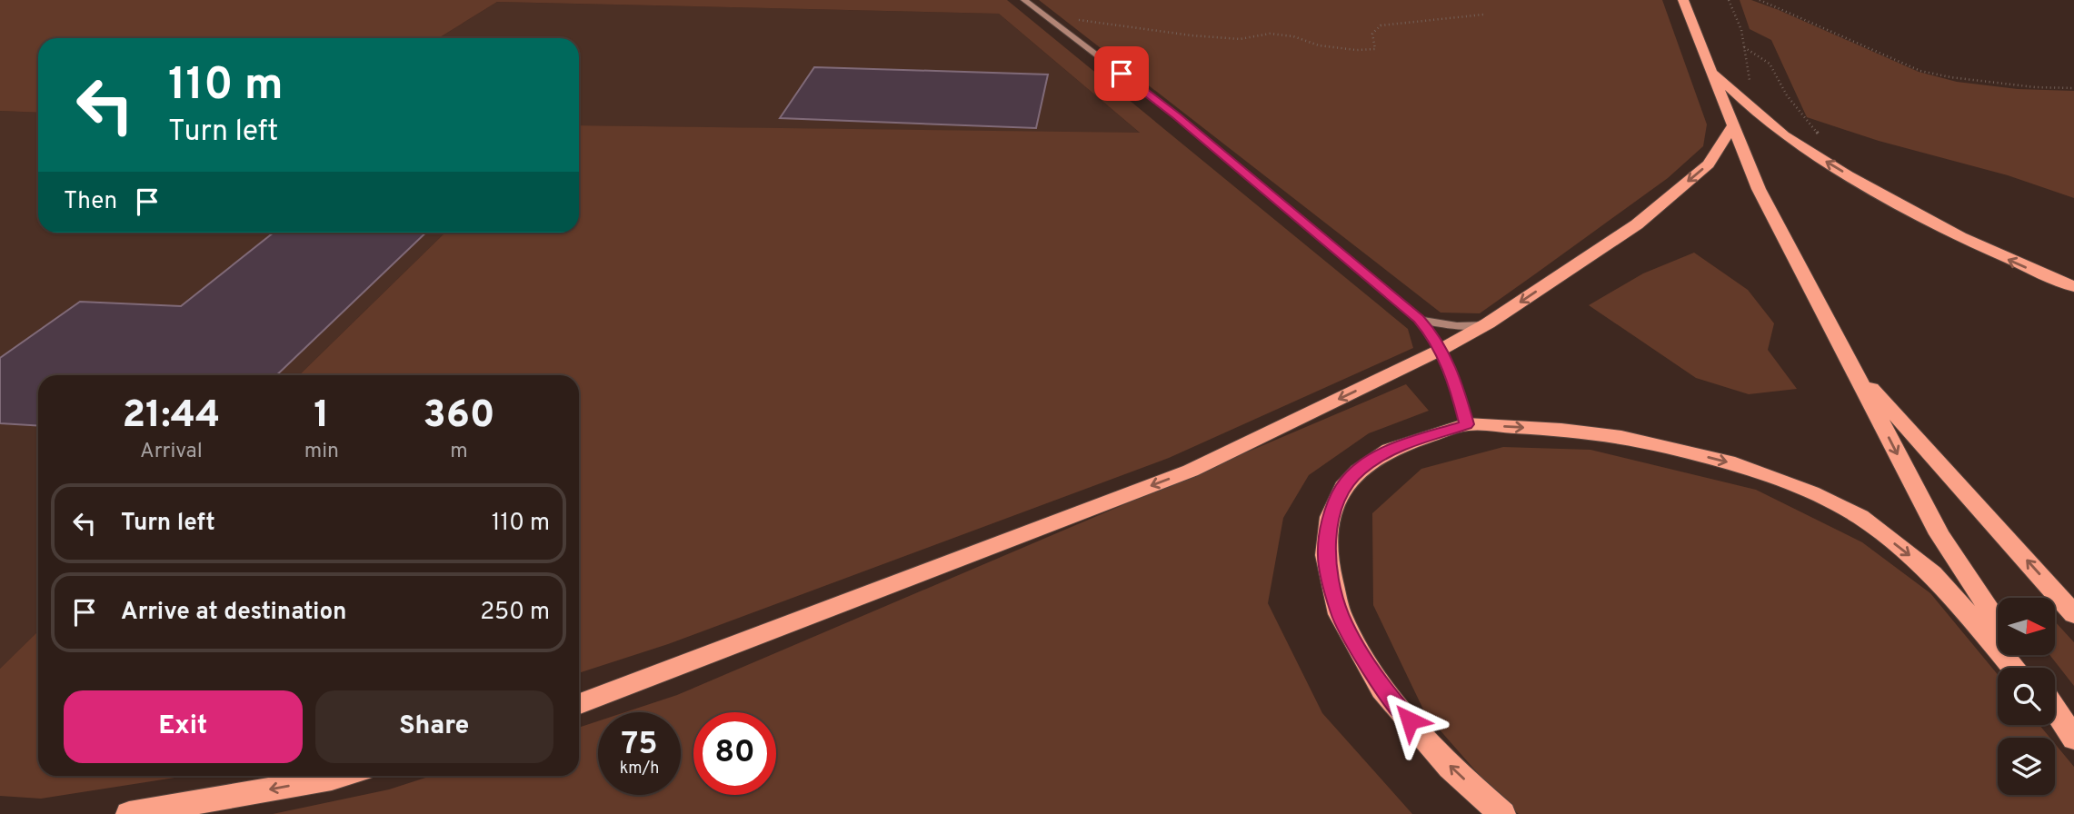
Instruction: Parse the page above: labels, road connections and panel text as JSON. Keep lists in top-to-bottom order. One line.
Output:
{"north":"right","page":{"turn":["110 m","Turn left"],"then":"Then","eta":["21:44","Arrival","1","min","360","m"],"list":[{"name":"Turn left","value":"110 m"},{"name":"Arrive at destination","value":"250 m"}],"buttons":["Exit","Share"],"speed":"75 km/h","limit":"80"}}
